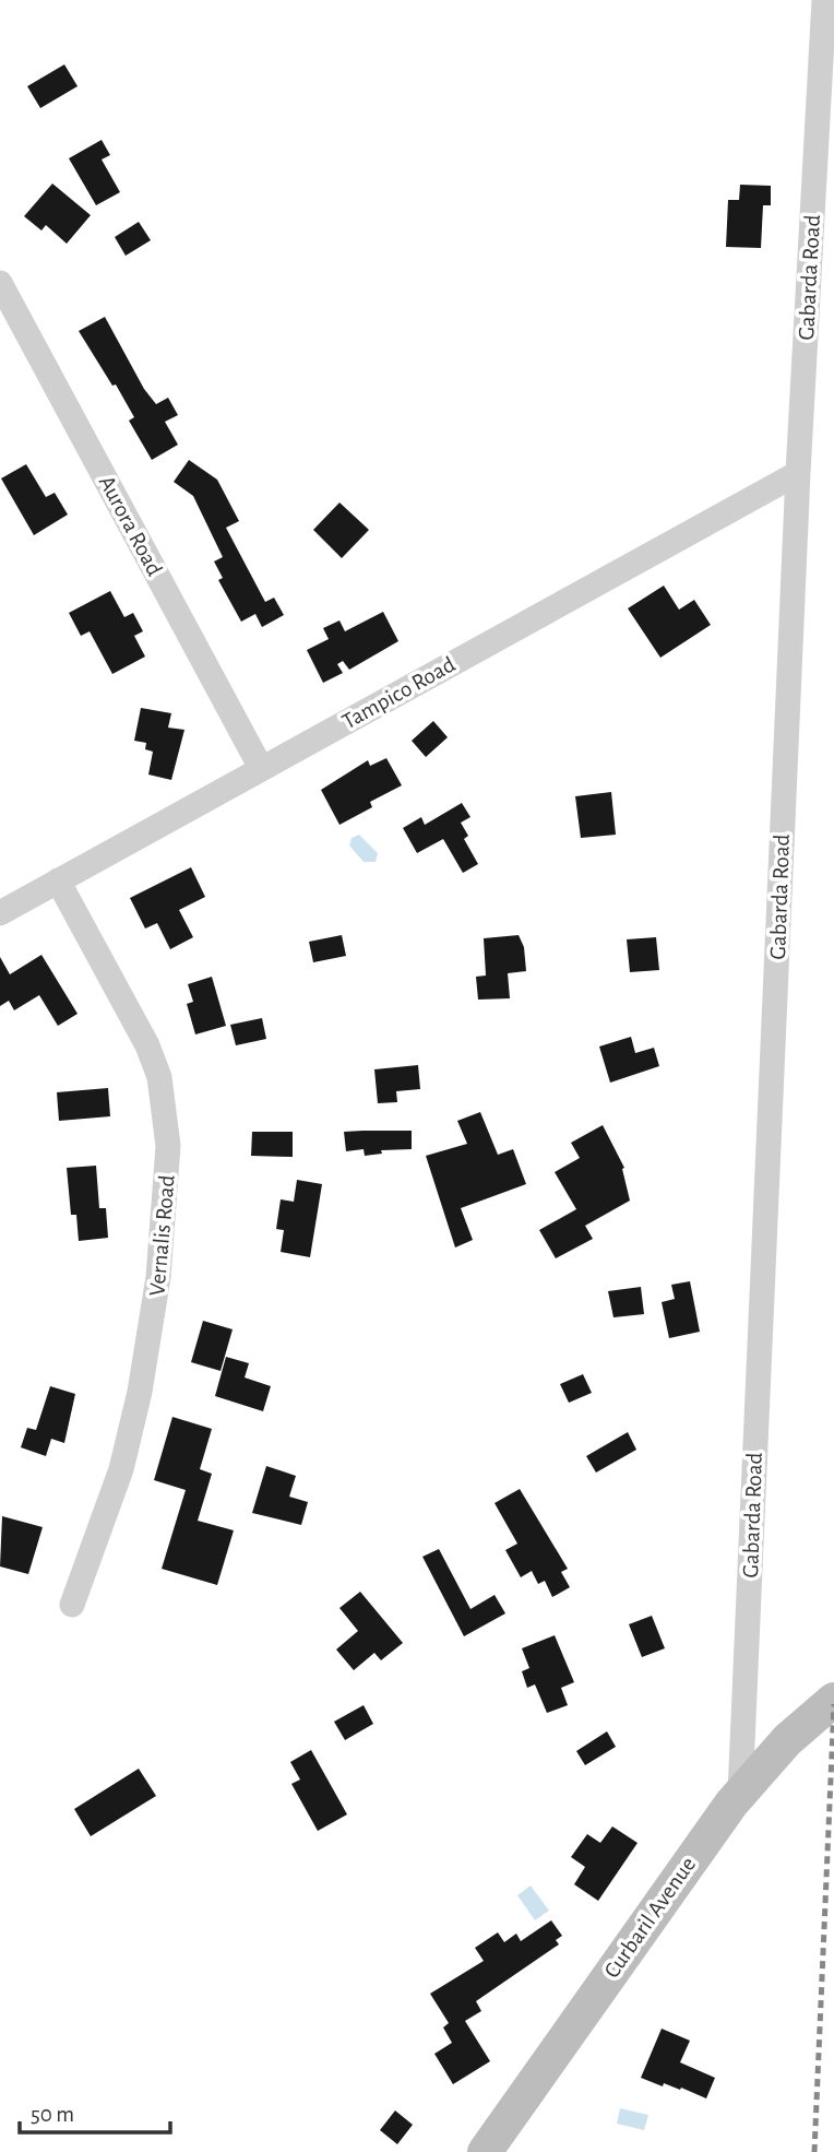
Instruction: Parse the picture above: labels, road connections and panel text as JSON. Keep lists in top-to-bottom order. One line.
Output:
{"streets":{"street":["Gabarda Road","Aurora Road","Tampico Road","Vernalis Road","Curbaril Avenue"]},"crossings":[["Gabarda Road","Tampico Road"],["Gabarda Road","Curbaril Avenue"],["Aurora Road","Tampico Road"],["Tampico Road","Vernalis Road"]],"scale_bar":"50 m"}
